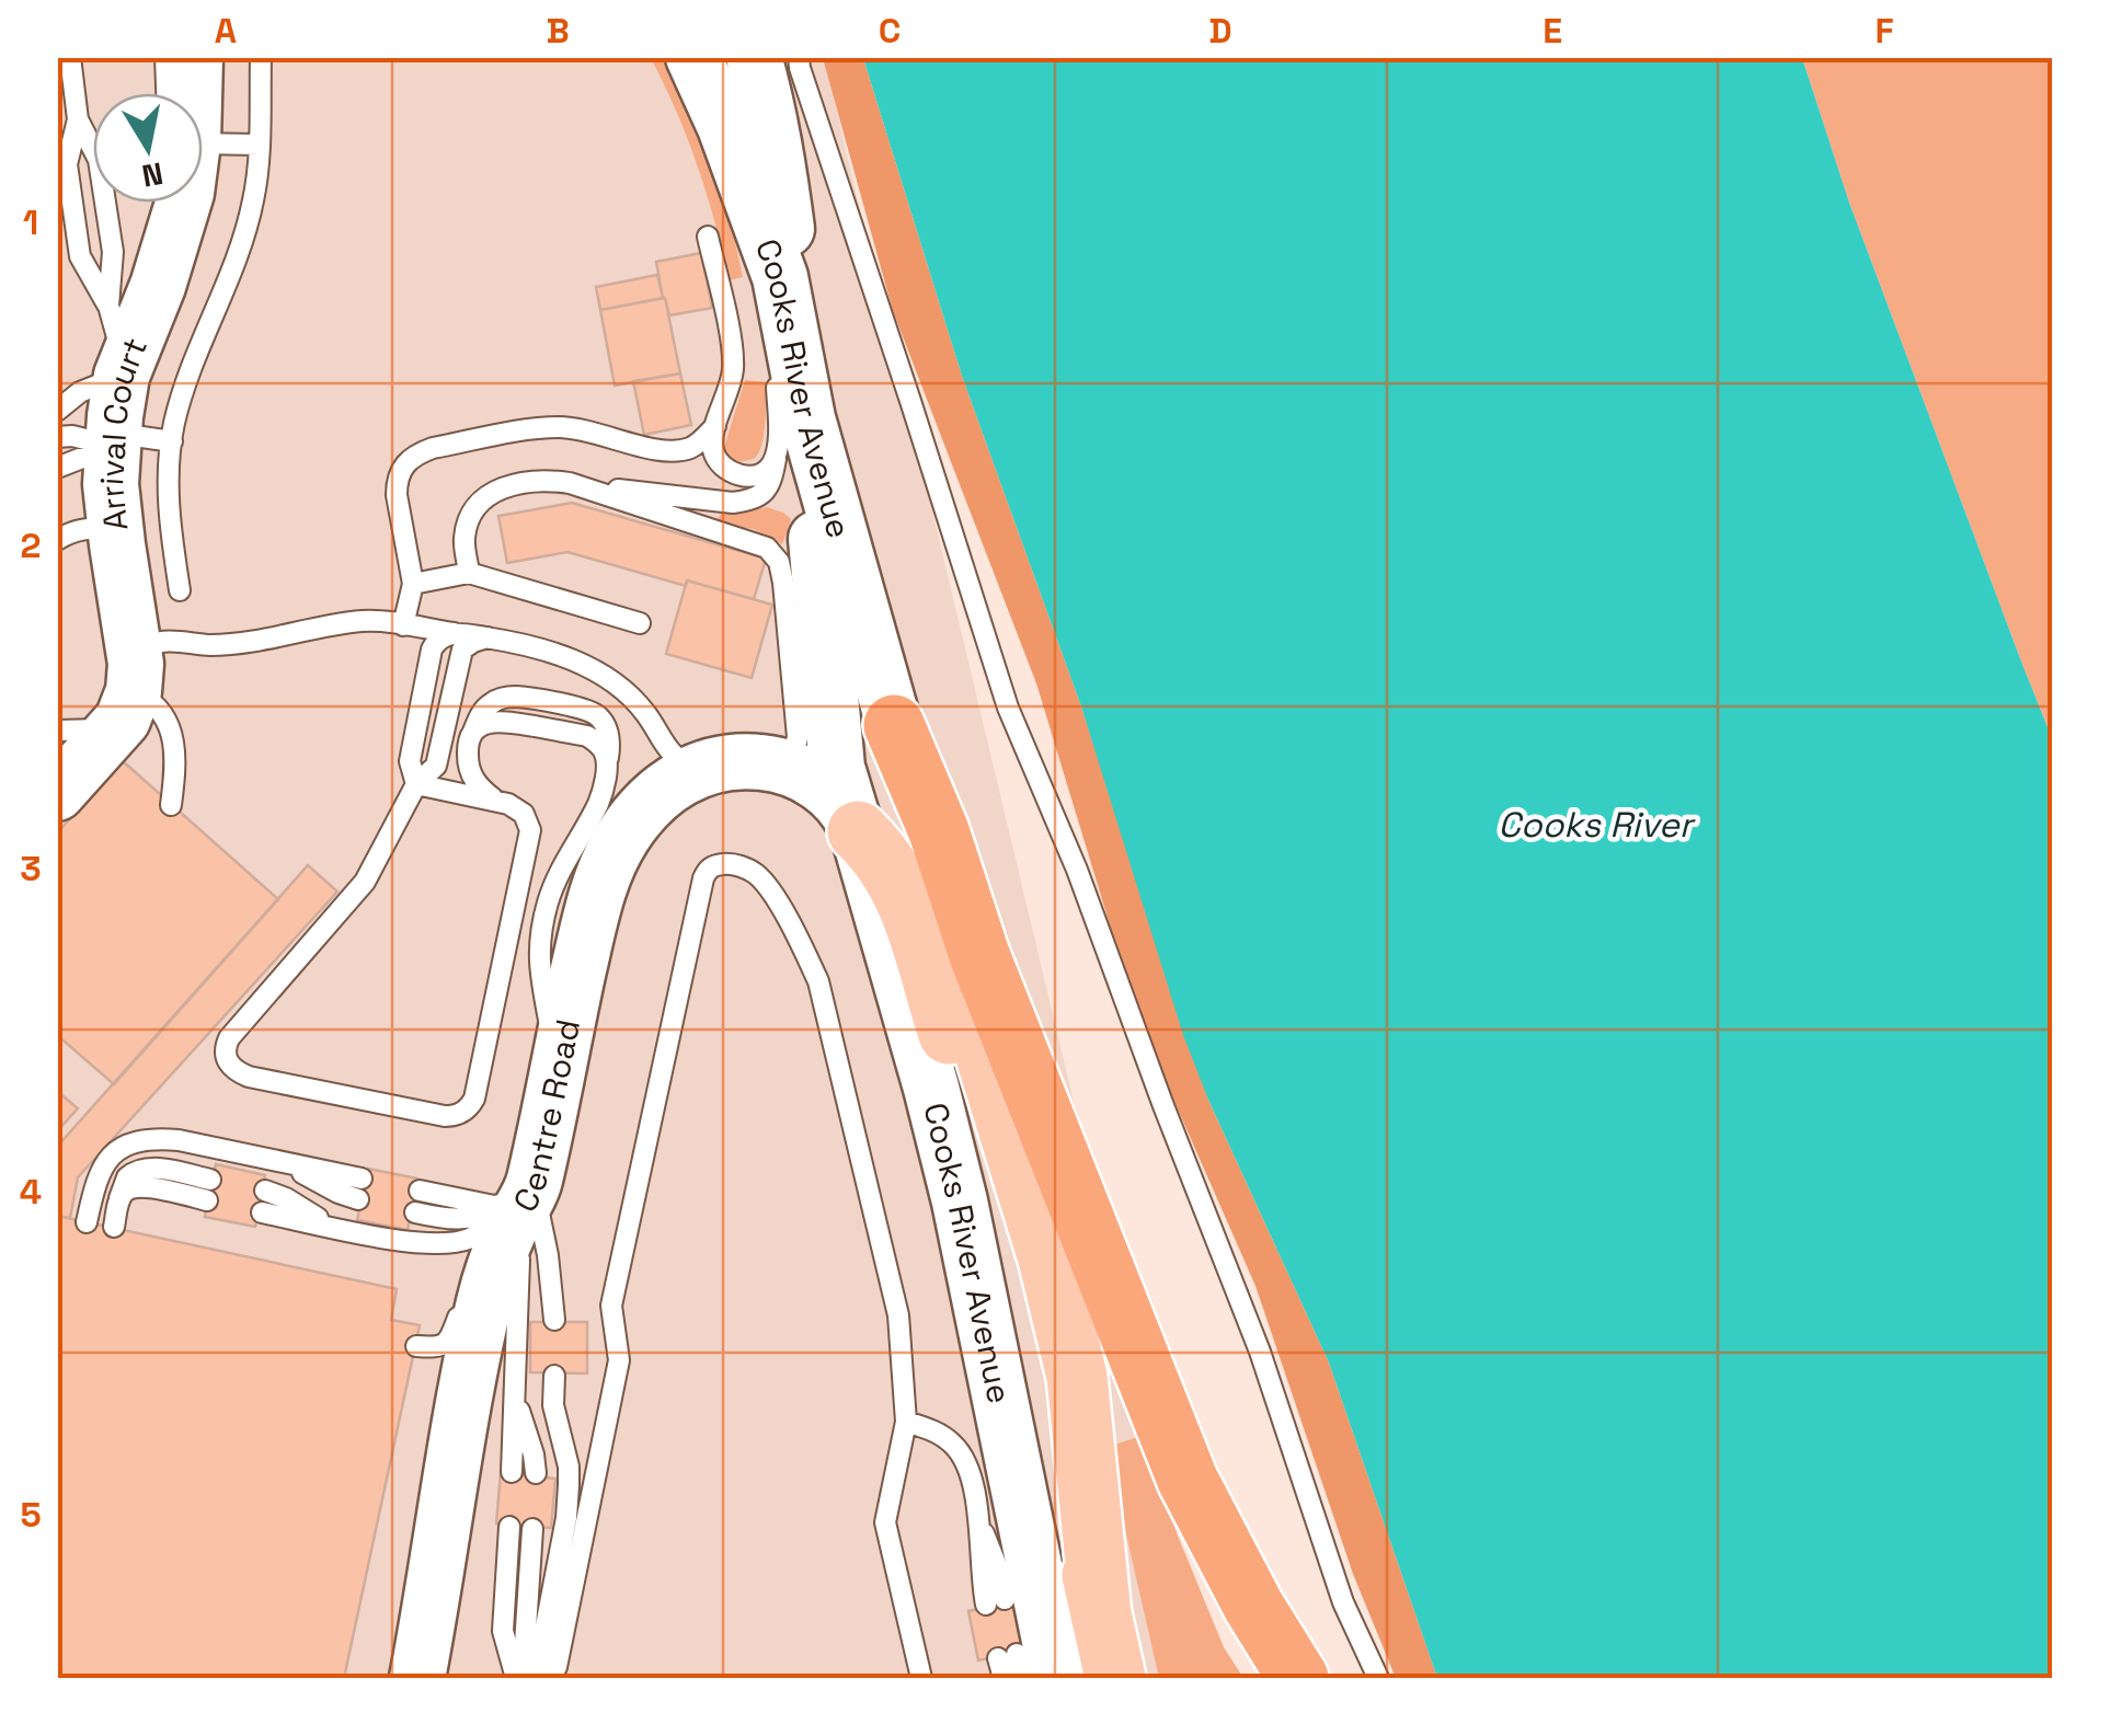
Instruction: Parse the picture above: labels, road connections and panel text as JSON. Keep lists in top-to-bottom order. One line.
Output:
{"streets":{"street":["Cooks River Avenue","Arrival Court","Centre Road"]},"crossings":[["Cooks River Avenue","Centre Road"]],"water":["Cooks River"],"north":"bottom","grid":{"columns":["A","B","C","D","E","F"],"rows":["1","2","3","4","5"]}}
